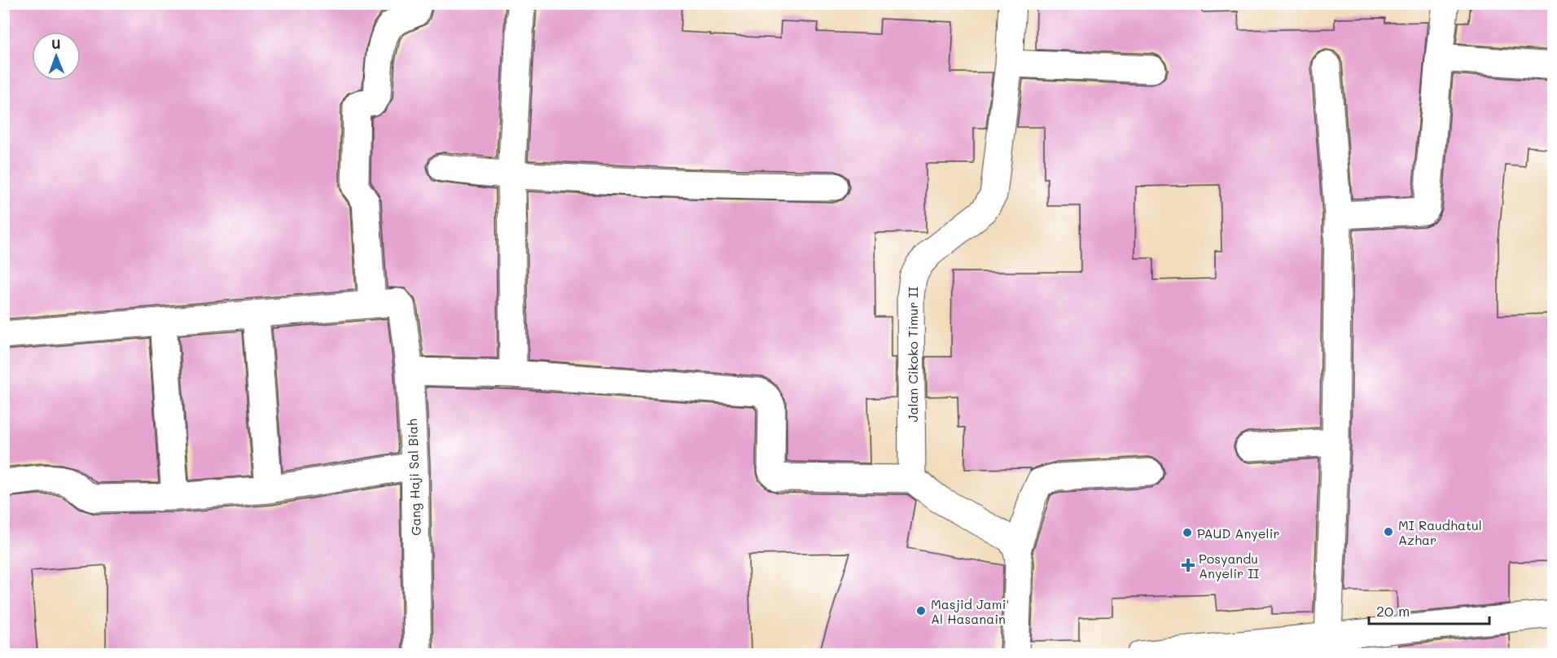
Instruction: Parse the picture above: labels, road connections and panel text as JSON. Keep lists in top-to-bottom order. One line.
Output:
{"streets":{"street":["Jalan Cikoko Timur II","Gang Haji Sal Biah"]},"places":{"other":["MI Raudhatul Azhar","PAUD Anyelir","Masjid Jami' Al Hasanain"],"health":["Posyandu Anyelir II"]},"scale_bar":"20 m","north":"top"}
